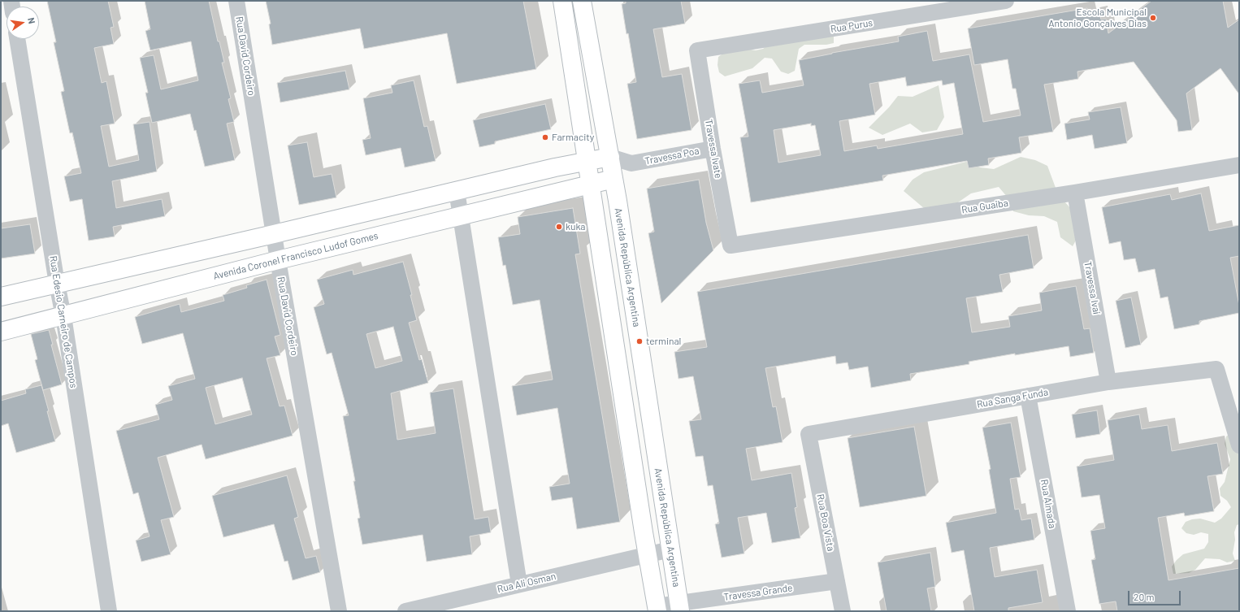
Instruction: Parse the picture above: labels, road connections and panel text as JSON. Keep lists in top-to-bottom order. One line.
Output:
{"streets":{"street":["Rua Purus","Rua David Cordeiro","Travessa Ivate","Travessa Poa","Rua Guaiba","Avenida Coronel Francisco Ludof Gomes","Avenida República Argentina","Travessa Ivaí","Rua Edesio Carneiro de Campos","Rua Sanga Funda","Rua Almada","Rua Boa Vista","Rua Ali Osman","Travessa Grande"]},"crossings":[["Rua Purus","Travessa Ivate"],["Rua David Cordeiro","Avenida Coronel Francisco Ludof Gomes"],["Travessa Ivate","Travessa Poa"],["Travessa Ivate","Rua Guaiba"],["Travessa Poa","Avenida Coronel Francisco Ludof Gomes"],["Travessa Poa","Avenida República Argentina"],["Rua Guaiba","Travessa Ivaí"],["Avenida Coronel Francisco Ludof Gomes","Avenida República Argentina"],["Avenida Coronel Francisco Ludof Gomes","Rua Edesio Carneiro de Campos"],["Avenida República Argentina","Rua Ali Osman"],["Avenida República Argentina","Travessa Grande"],["Travessa Ivaí","Rua Sanga Funda"],["Rua Sanga Funda","Rua Almada"],["Rua Sanga Funda","Rua Boa Vista"],["Rua Boa Vista","Travessa Grande"]],"places":["Escola Municipal Antonio Gonçalves Dias","Farmacity","kuka","terminal"],"scale_bar":"20 m","north":"right"}
